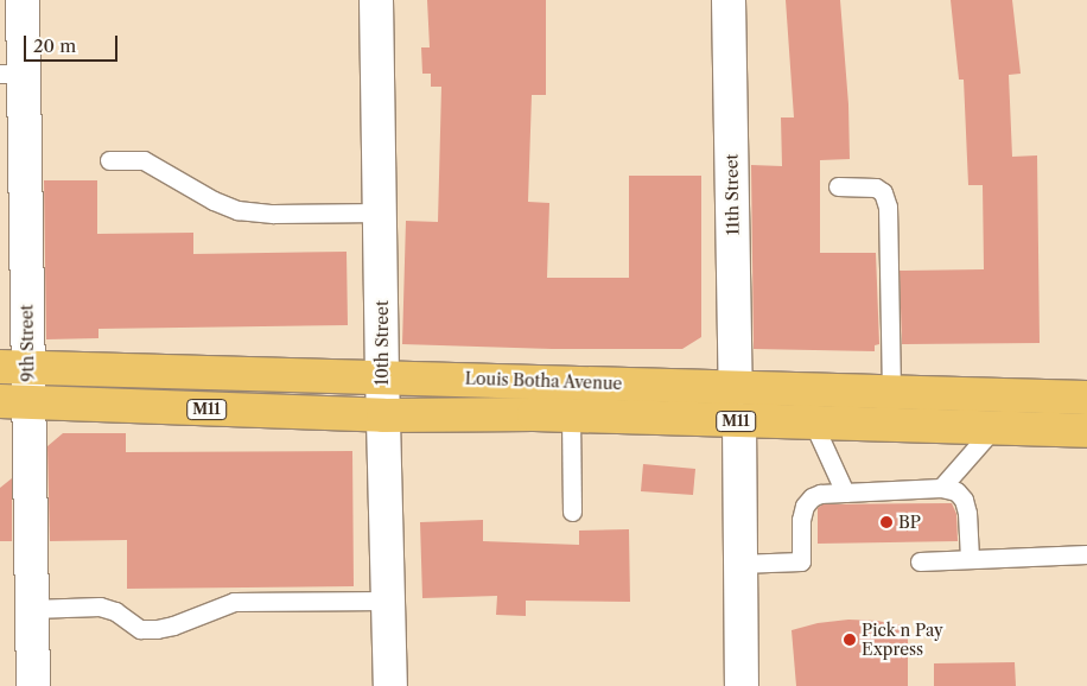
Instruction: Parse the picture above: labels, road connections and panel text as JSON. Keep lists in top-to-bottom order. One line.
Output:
{"streets":{"main road":["Louis Botha Avenue","M11"],"street":["11th Street","9th Street","10th Street"]},"crossings":[["11th Street","Louis Botha Avenue"],["9th Street","Louis Botha Avenue"],["10th Street","Louis Botha Avenue"]],"places":["BP","Pick n Pay Express"],"scale_bar":"20 m"}
